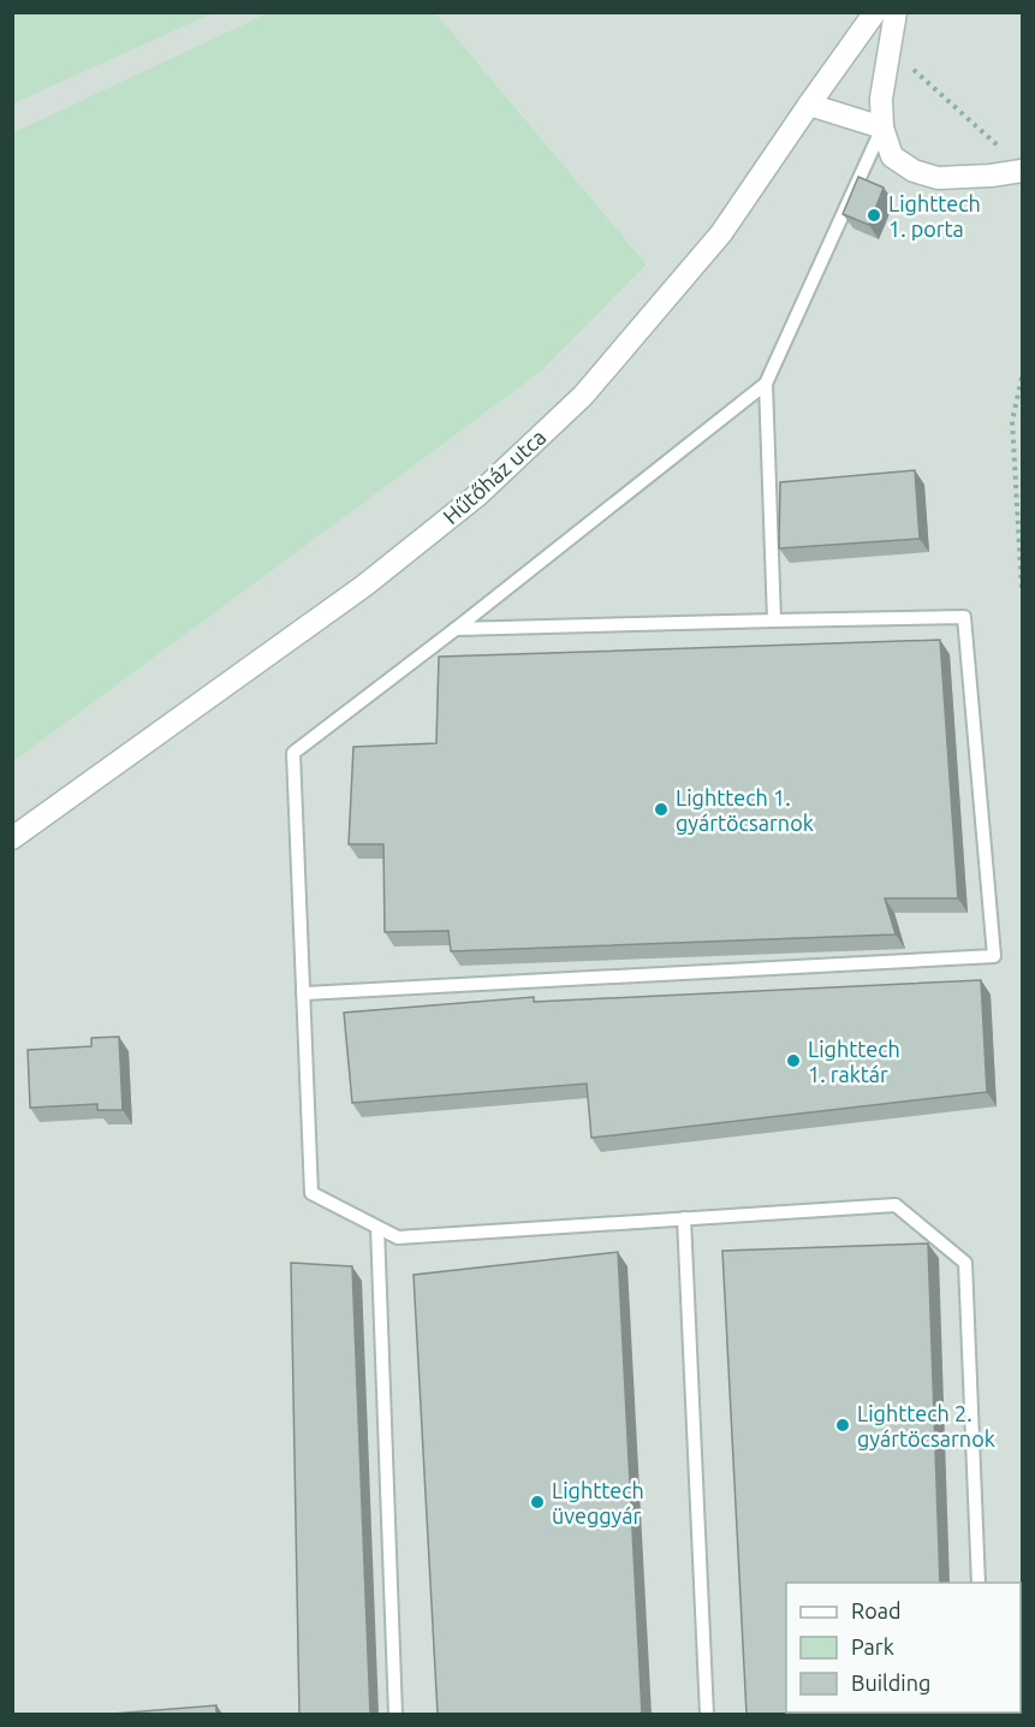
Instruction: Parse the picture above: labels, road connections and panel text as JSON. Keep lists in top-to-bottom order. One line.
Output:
{"streets":{"street":["Hűtőház utca"]},"places":["Lighttech 1. porta","Lighttech 1. gyártöcsarnok","Lighttech 1. raktár","Lighttech 2. gyártöcsarnok","Lighttech üveggyár"],"legend":["Road","Park","Building"]}
